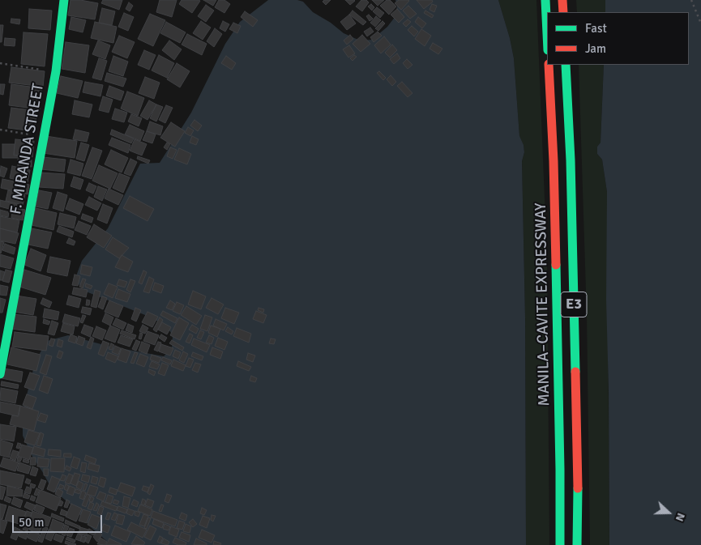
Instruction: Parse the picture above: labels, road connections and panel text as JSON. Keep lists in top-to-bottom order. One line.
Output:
{"streets":{"main road":["F. MIRANDA STREET","MANILA–CAVITE EXPRESSWAY","E3"]},"legend":["Fast","Jam"],"scale_bar":"50 m","north":"right"}
